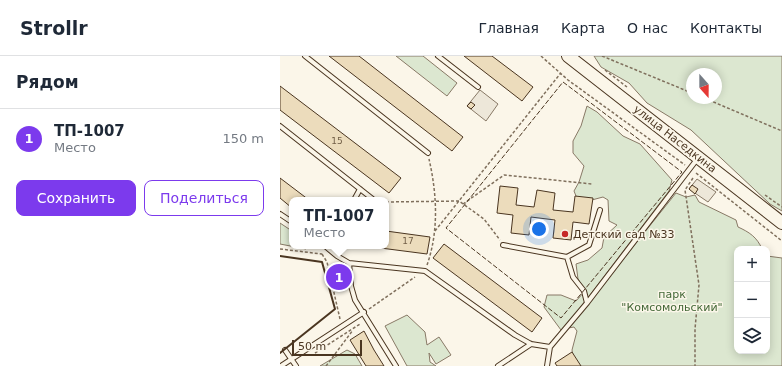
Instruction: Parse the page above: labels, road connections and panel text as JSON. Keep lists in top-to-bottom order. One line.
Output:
{"streets":{"main road":["улица Наседкина"]},"parks":["парк \"Комсомольский\""],"places":["Детский сад №33"],"house_numbers":["15","17"],"scale_bar":"50 m","north":"bottom","page":{"header":"Strollr","nav":["Главная","Карта","О нас","Контакты"],"heading":"Рядом","list":[{"mark":"1","name":"ТП-1007","note":"Место","value":"150 m"}],"buttons":["Сохранить","Поделиться"],"popup":["ТП-1007","Место"],"map_buttons":["+","−"],"pins":"1","scale":"50 m"}}
